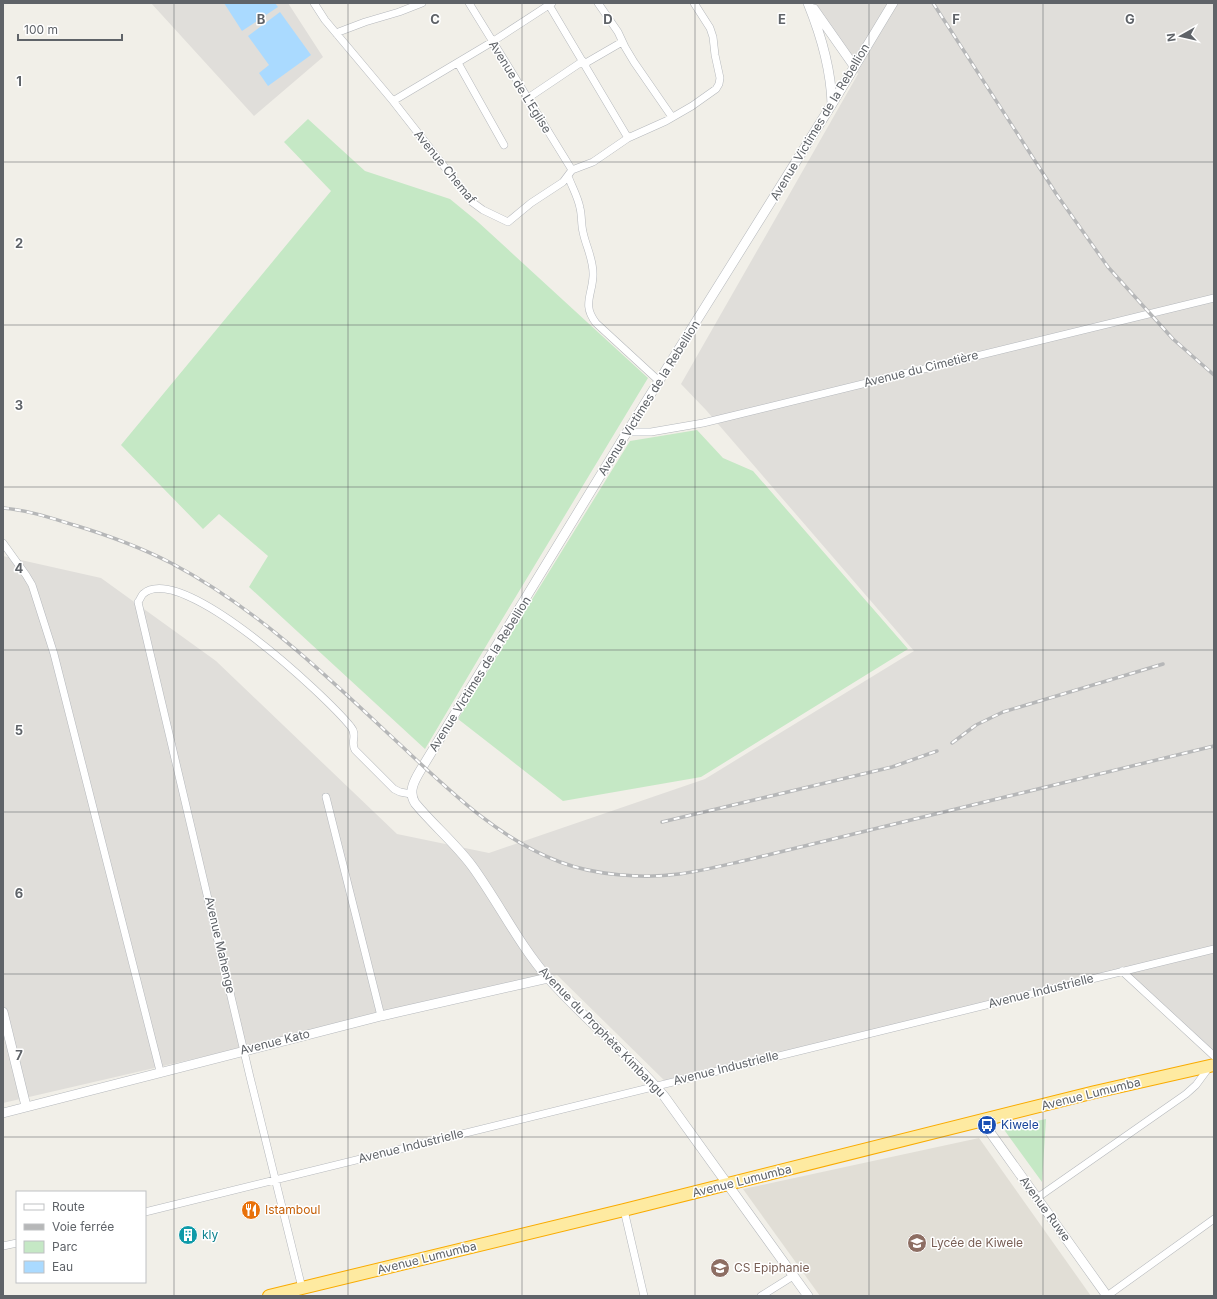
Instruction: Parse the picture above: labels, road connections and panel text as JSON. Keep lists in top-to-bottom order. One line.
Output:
{"streets":{"highway":["Avenue Lumumba"],"street":["Avenue de L'Eglise","Avenue Victimes de la Rebellion","Avenue Chemaf","Avenue du Cimetière","Avenue Mahenge","Avenue Industrielle","Avenue du Prophète Kimbangu","Avenue Kato","Avenue Ruwe"]},"crossings":[["Avenue de L'Eglise","Avenue Victimes de la Rebellion"],["Avenue de L'Eglise","Avenue Chemaf"],["Avenue Victimes de la Rebellion","Avenue du Cimetière"],["Avenue Victimes de la Rebellion","Avenue Mahenge"],["Avenue Victimes de la Rebellion","Avenue du Prophète Kimbangu"],["Avenue Mahenge","Avenue Industrielle"],["Avenue Mahenge","Avenue du Prophète Kimbangu"],["Avenue Mahenge","Avenue Kato"],["Avenue Mahenge","Avenue Lumumba"],["Avenue Industrielle","Avenue du Prophète Kimbangu"],["Avenue du Prophète Kimbangu","Avenue Kato"],["Avenue du Prophète Kimbangu","Avenue Lumumba"],["Avenue Lumumba","Avenue Ruwe"]],"places":{"bus stop":["Kiwele"],"restaurant":["Istamboul"],"building":["kly"],"school or university":["Lycée de Kiwele","CS Epiphanie"]},"legend":["Route","Voie ferrée","Parc","Eau"],"scale_bar":"100 m","north":"left","grid":{"columns":["B","C","D","E","F","G"],"rows":["1","2","3","4","5","6","7"]}}
